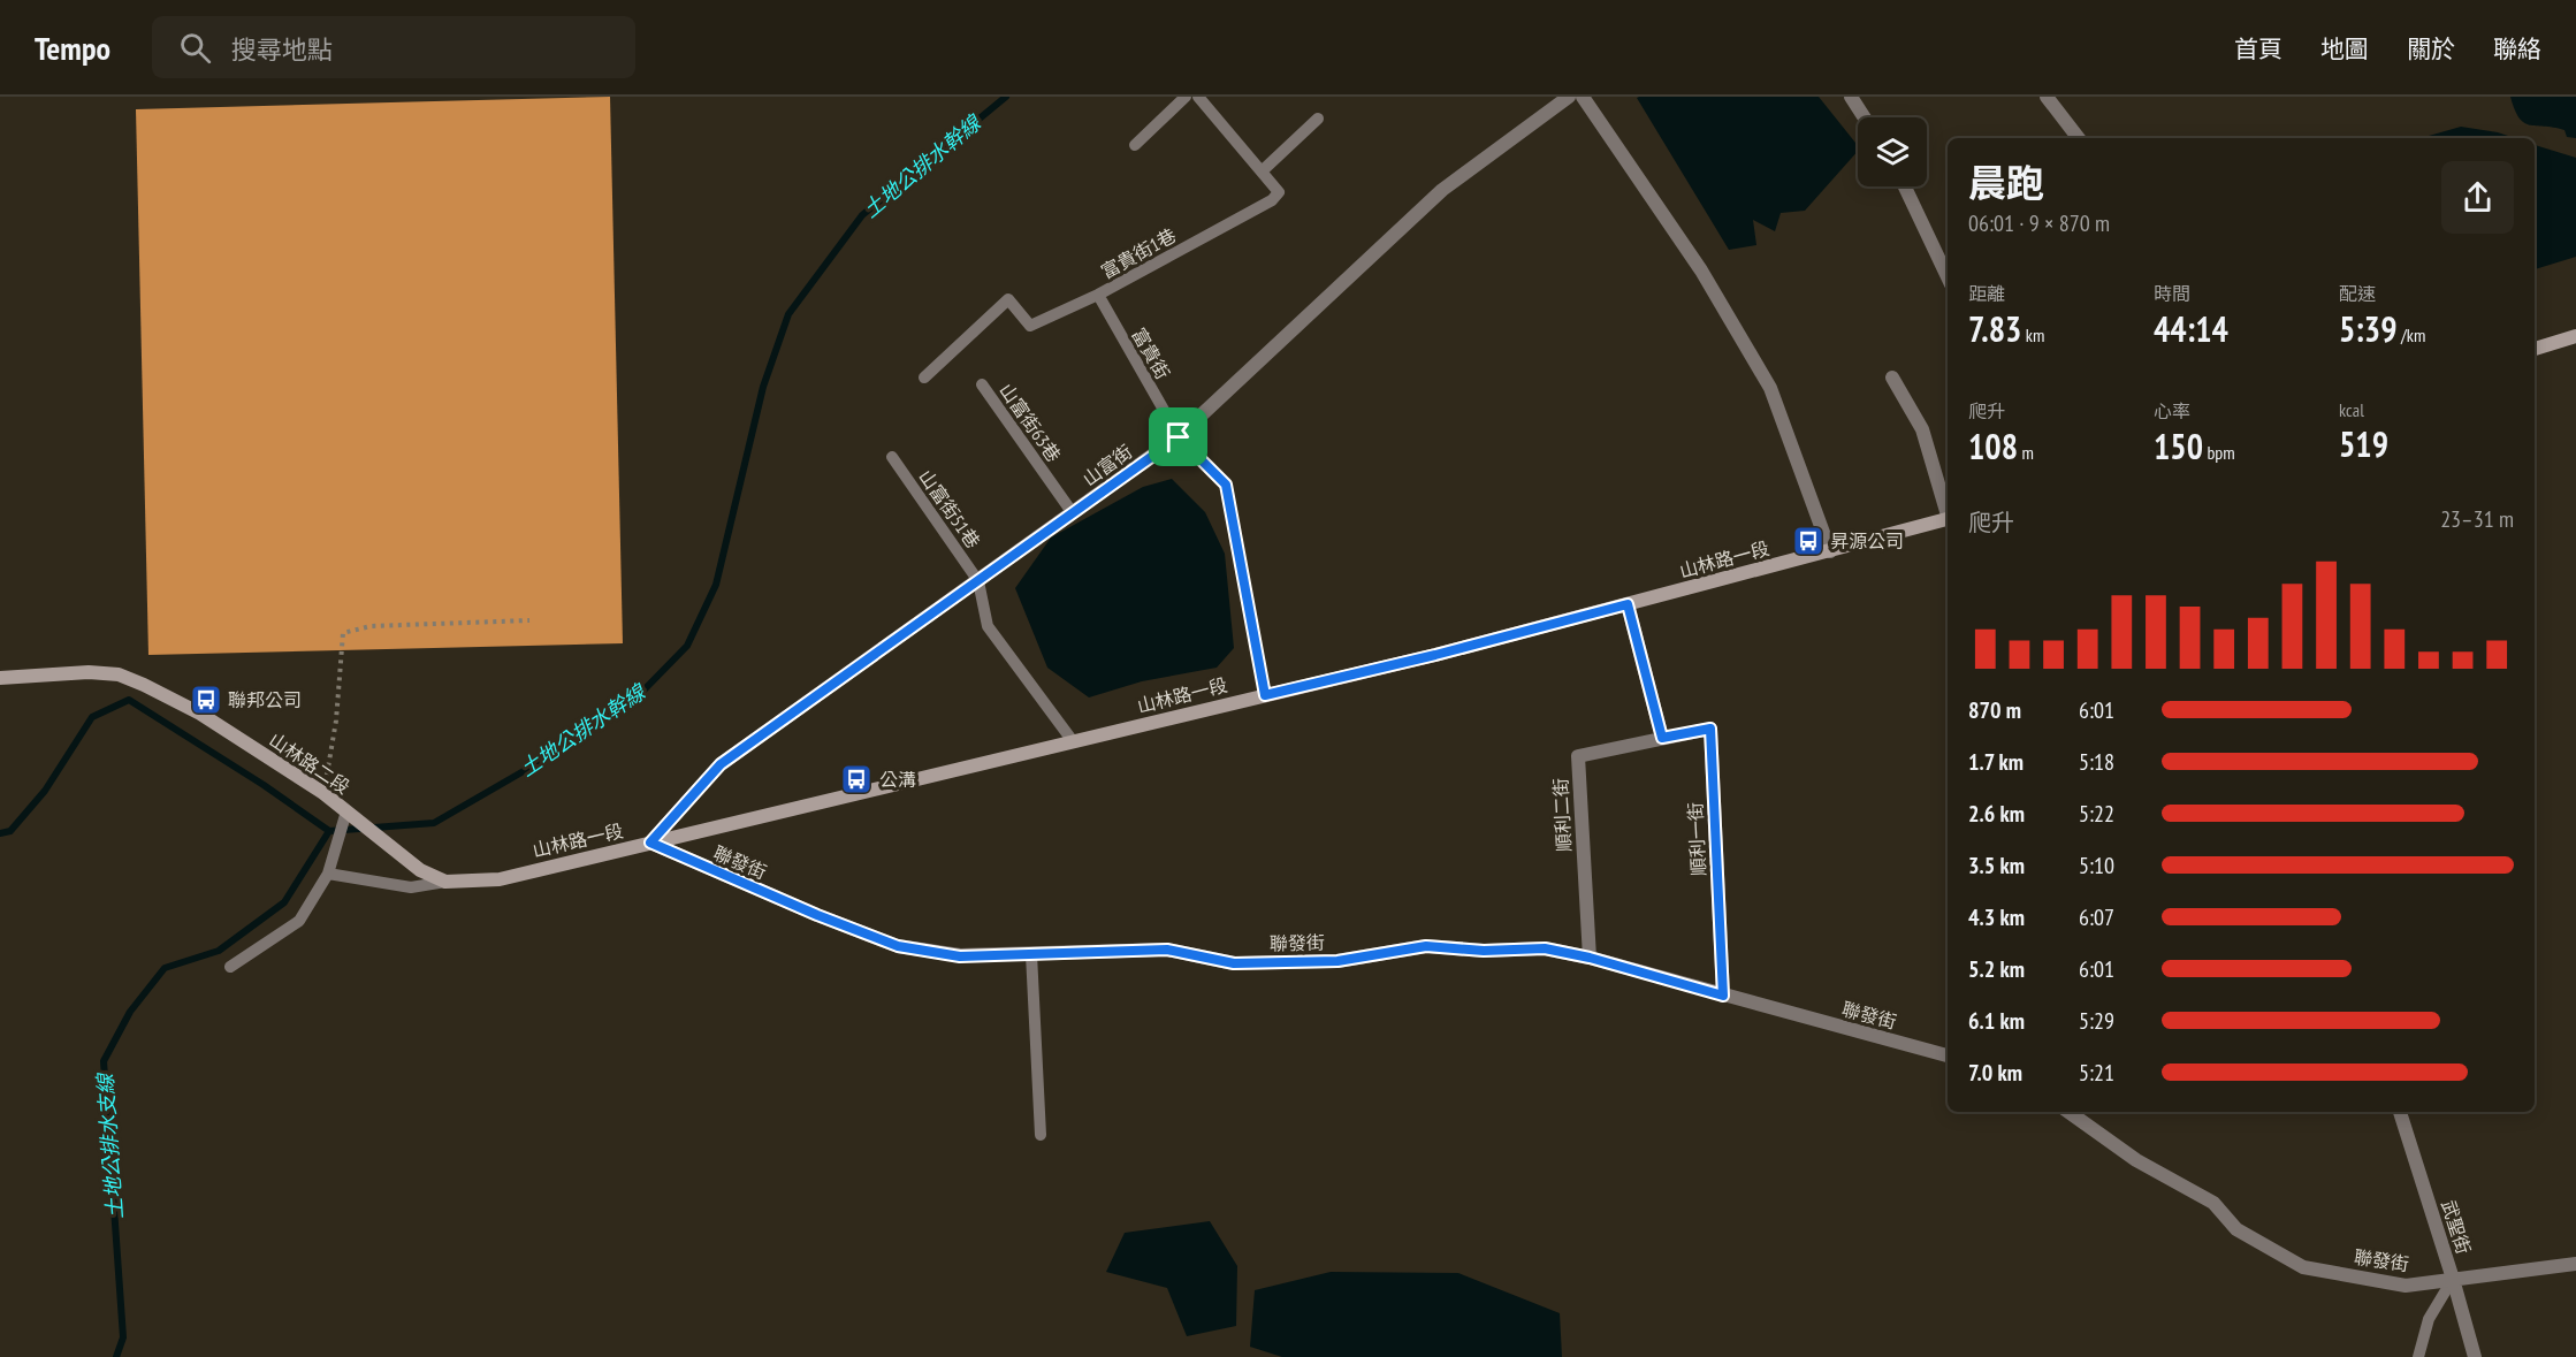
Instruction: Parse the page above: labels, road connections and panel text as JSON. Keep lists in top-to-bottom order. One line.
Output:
{"streets":{"main road":["山林路一段","山林路二段"],"street":["山富街","順利二街","順利一街","聯發街","武聖街"],"lane":["富貴街1巷","富貴街","山富街63巷","山富街51巷"]},"crossings":[["富貴街1巷","富貴街"],["富貴街","山富街"],["富貴街","山林路一段"],["山富街63巷","山富街"],["山富街","山富街51巷"],["山富街","山林路一段"],["山富街","聯發街"],["山林路一段","山林路二段"],["山林路一段","聯發街"],["順利二街","順利一街"],["順利二街","聯發街"],["順利一街","聯發街"],["聯發街","武聖街"]],"water":["土地公排水幹線","土地公排水支線"],"places":{"bus stop":["昇源公司","聯邦公司","公溝"]},"page":{"header":"Tempo","search":"搜尋地點","nav":["首頁","地圖","關於","聯絡"],"heading":["晨跑","06:01 · 9 × 870 m"],"stats":[["距離","7.83 km"],["時間","44:14"],["配速","5:39 /km"],["爬升","108 m"],["心率","150 bpm"],["kcal","519"]],"chart":["爬升","23–31 m"],"list":[{"name":"870 m","note":"6:01"},{"name":"1.7 km","note":"5:18"},{"name":"2.6 km","note":"5:22"},{"name":"3.5 km","note":"5:10"},{"name":"4.3 km","note":"6:07"},{"name":"5.2 km","note":"6:01"},{"name":"6.1 km","note":"5:29"},{"name":"7.0 km","note":"5:21"}]}}
